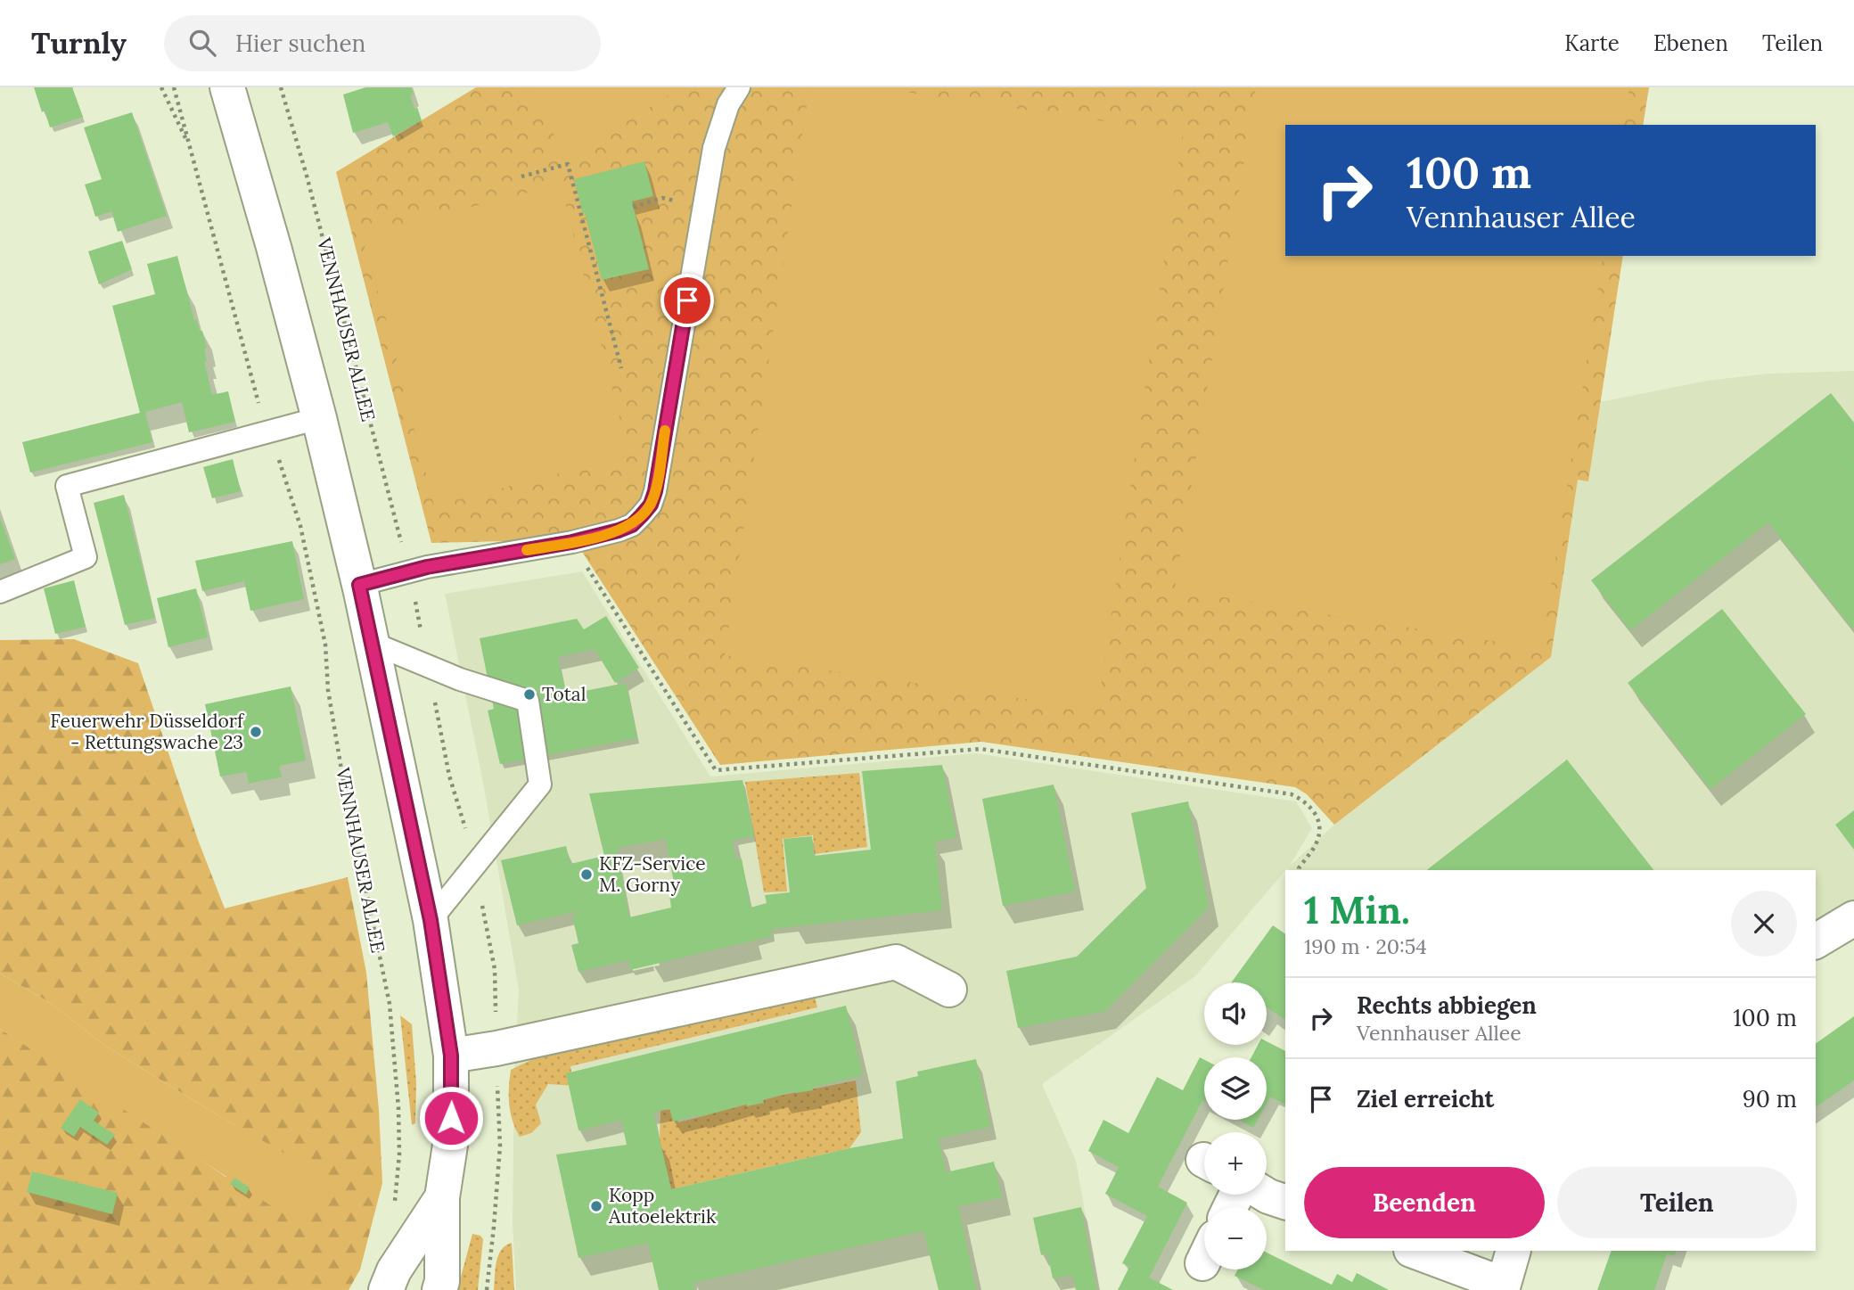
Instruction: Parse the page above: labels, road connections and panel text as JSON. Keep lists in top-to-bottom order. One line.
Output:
{"streets":{"path":["VENNHAUSER ALLEE"]},"places":["Total","Feuerwehr Düsseldorf - Rettungswache 23","KFZ-Service M. Gorny","Kopp Autoelektrik"],"page":{"header":"Turnly","search":"Hier suchen","nav":["Karte","Ebenen","Teilen"],"turn":["100 m","Vennhauser Allee"],"heading":["1 Min.","190 m · 20:54"],"list":[{"name":"Rechts abbiegen","note":"Vennhauser Allee","value":"100 m"},{"name":"Ziel erreicht","value":"90 m"}],"map_buttons":["+","−"],"buttons":["Beenden","Teilen"]}}
